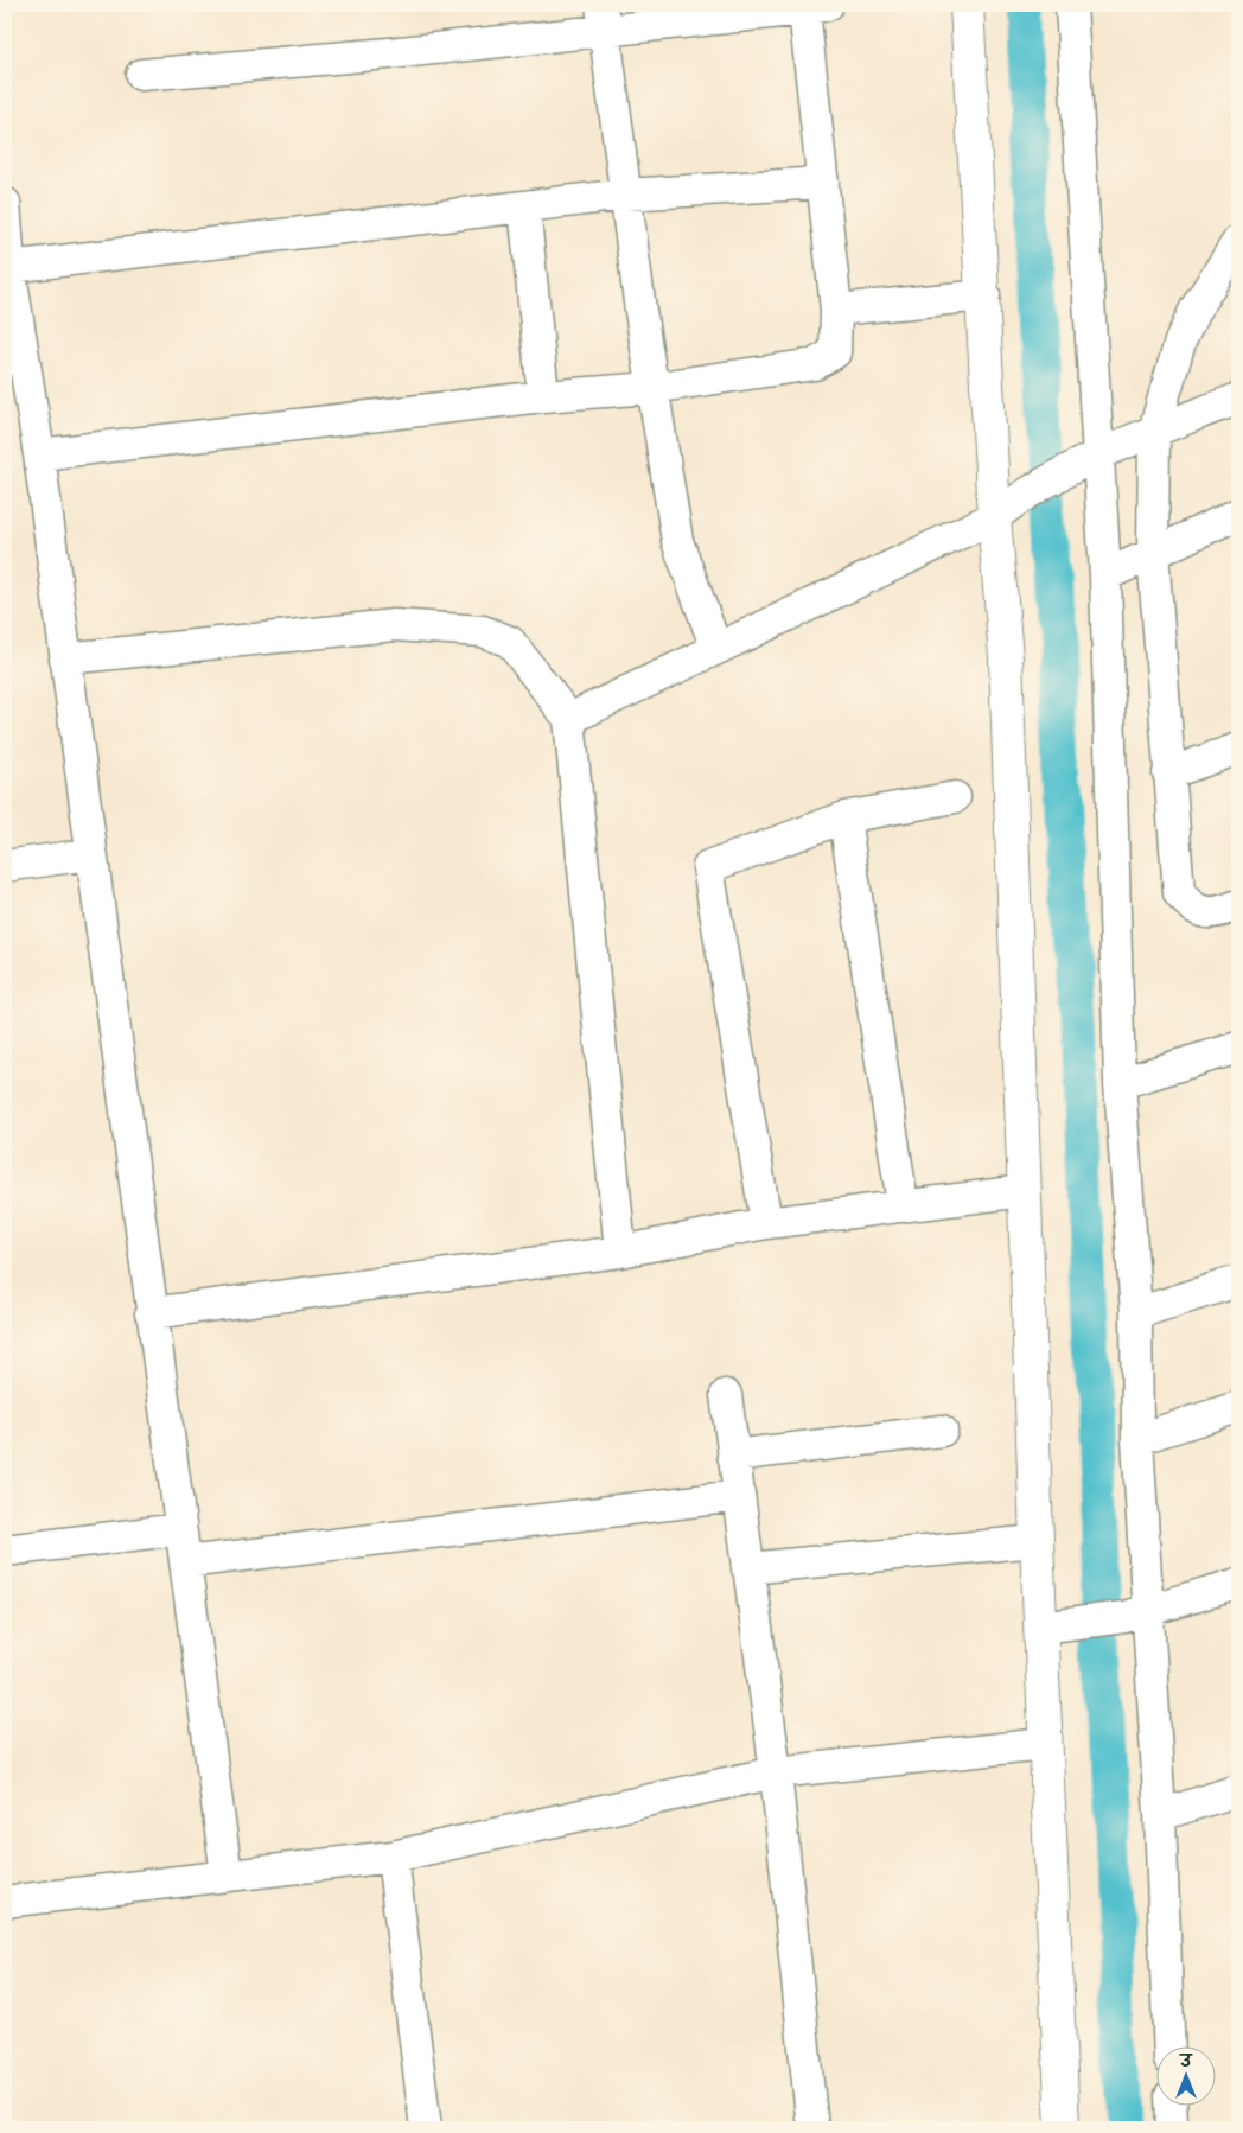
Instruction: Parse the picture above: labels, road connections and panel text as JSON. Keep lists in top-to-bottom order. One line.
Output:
{"north":"top"}
